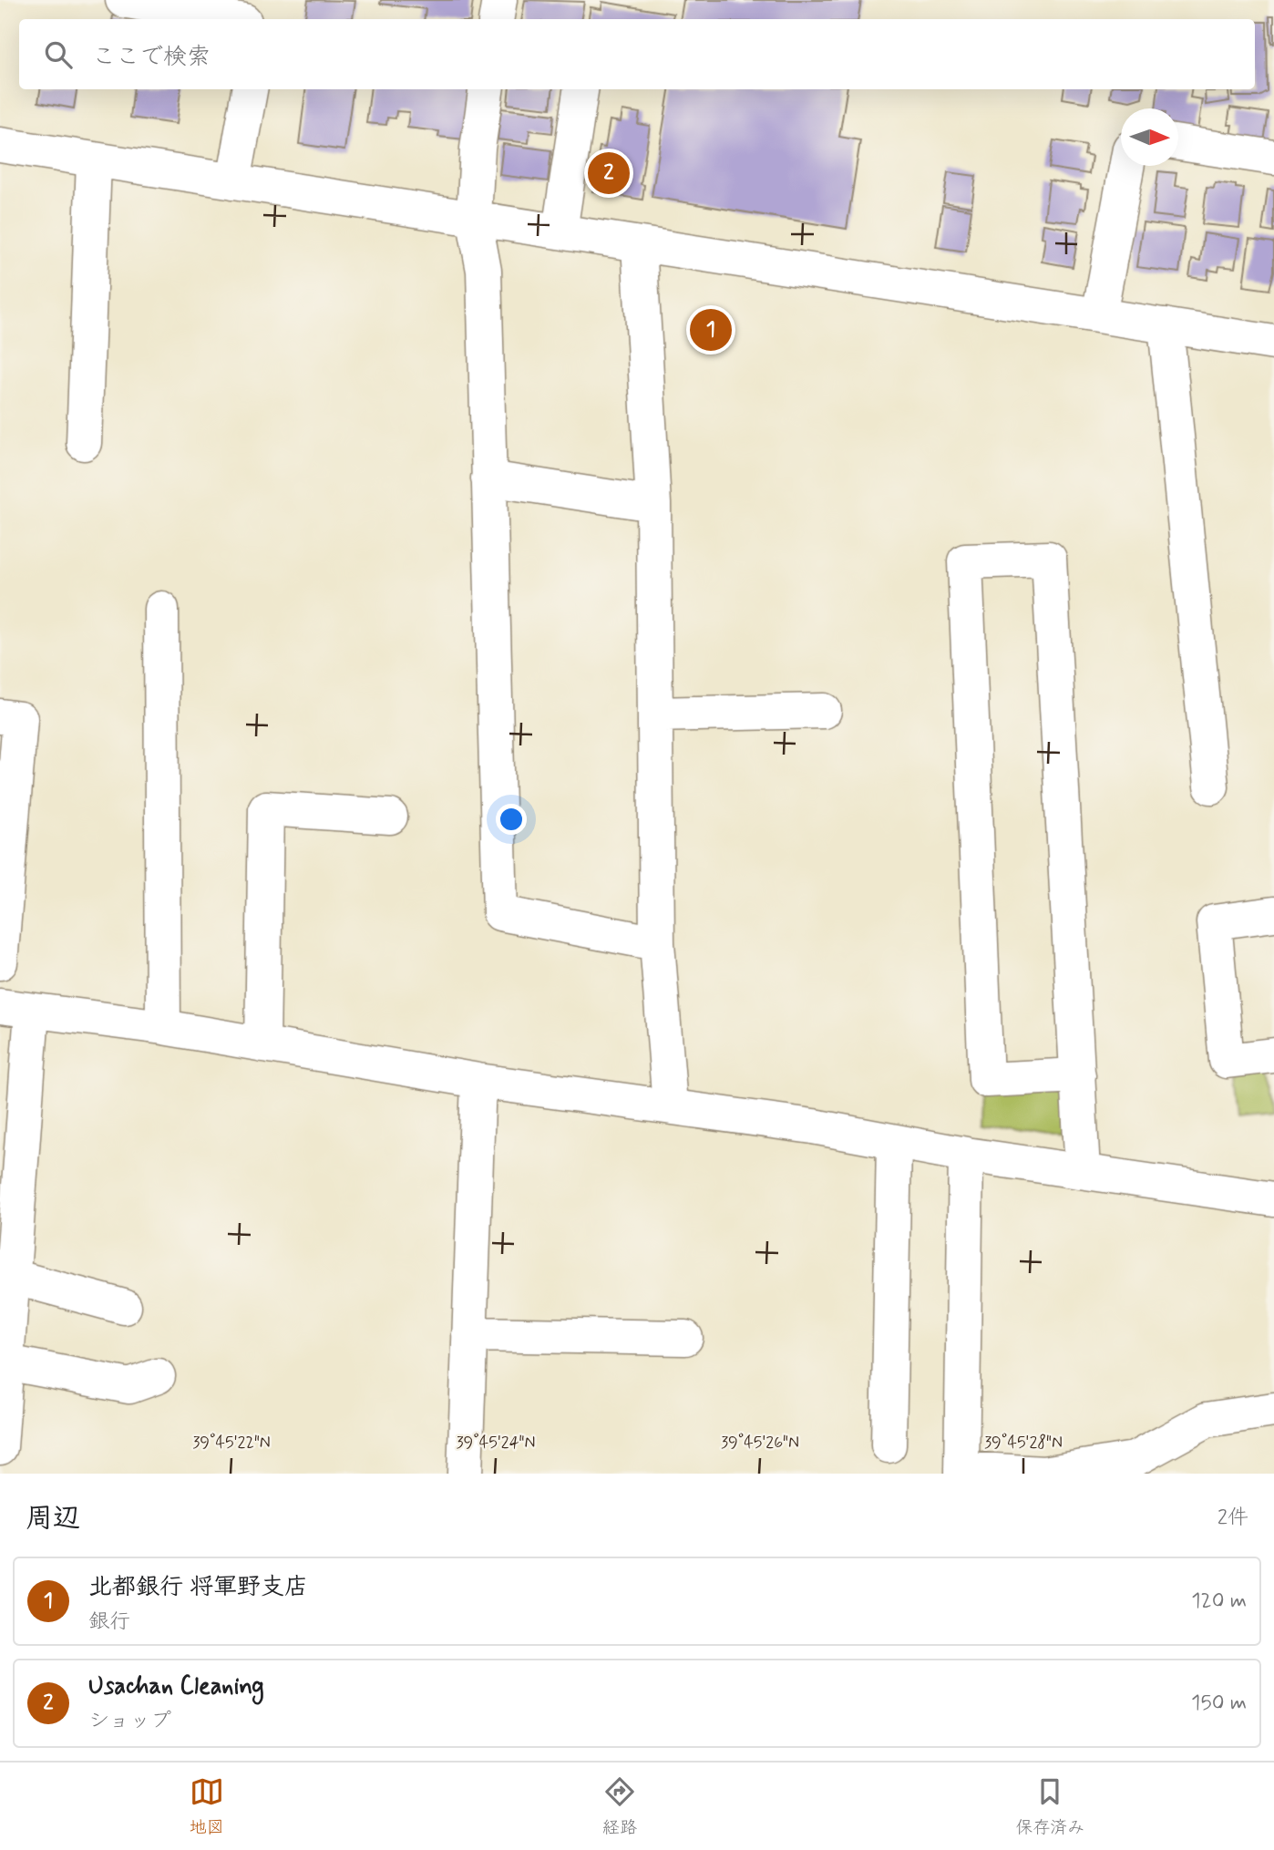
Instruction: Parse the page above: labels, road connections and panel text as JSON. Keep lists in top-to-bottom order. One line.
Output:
{"north":"right","page":{"search":"ここで検索","pins":["2","1"],"heading":["周辺","2件"],"list":[{"mark":"1","name":"北都銀行 将軍野支店","note":"銀行","value":"120 m"},{"mark":"2","name":"Usachan Cleaning","note":"ショップ","value":"150 m"}],"nav":["地図","経路","保存済み"]},"coordinates":["39°45'22\"N","39°45'24\"N","39°45'26\"N","39°45'28\"N"]}
